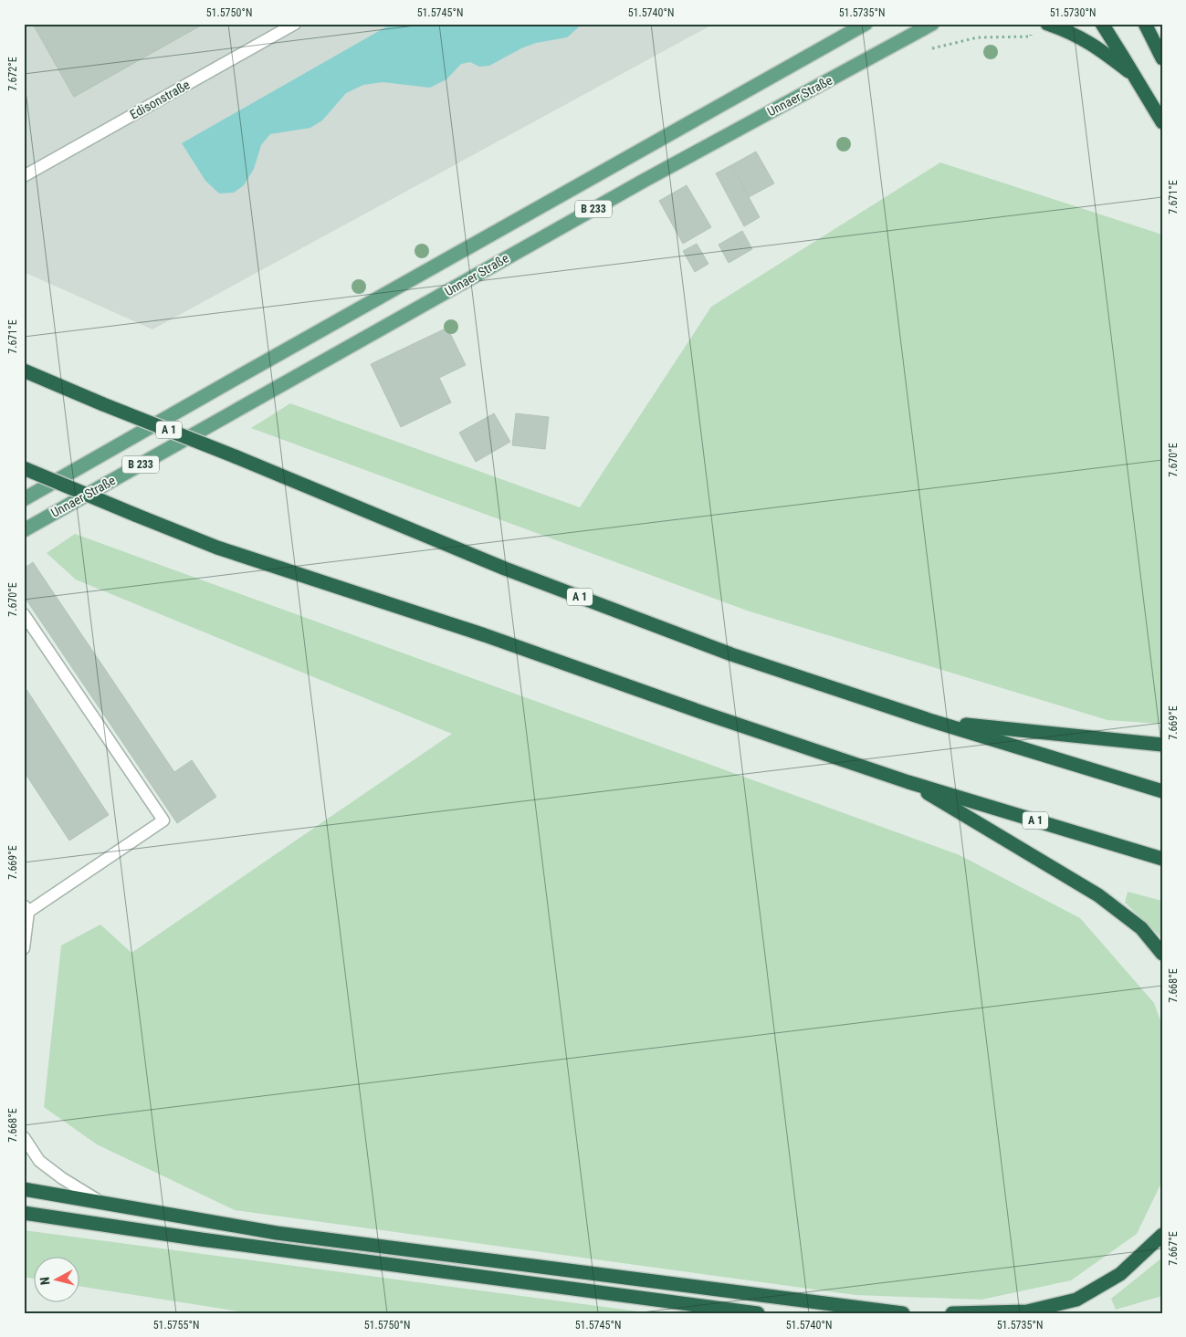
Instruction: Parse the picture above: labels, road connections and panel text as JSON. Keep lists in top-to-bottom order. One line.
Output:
{"streets":{"highway":["A 1"],"main road":["Unnaer Straße","B 233"],"lane":["Edisonstraße"]},"north":"left","coordinates":["51.5750°N","51.5745°N","51.5740°N","51.5735°N","51.5730°N","7.672°E","7.671°E","7.670°E","7.669°E","7.668°E","7.667°E","51.5755°N"]}
